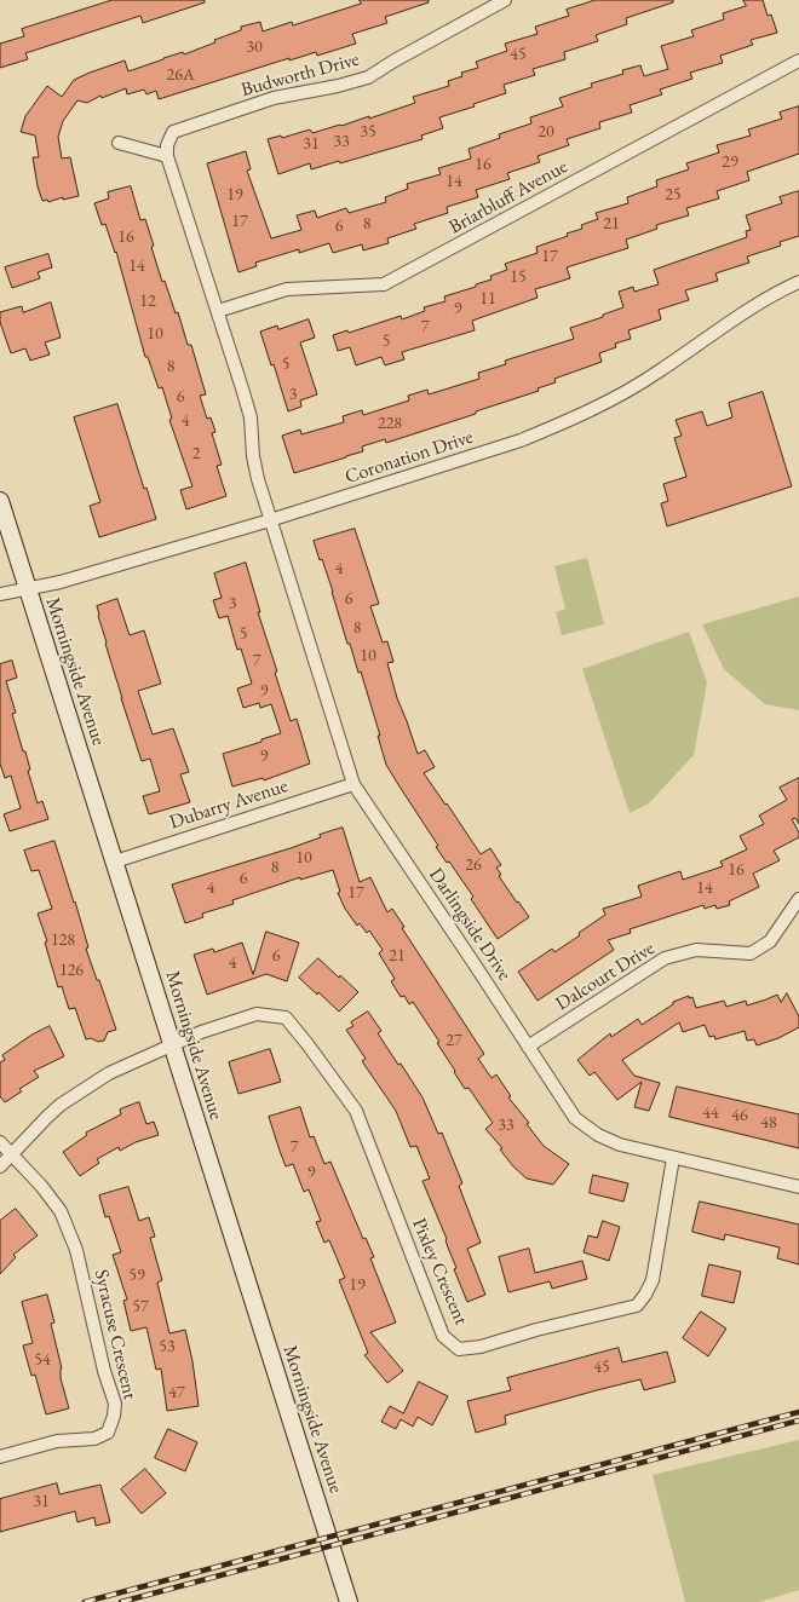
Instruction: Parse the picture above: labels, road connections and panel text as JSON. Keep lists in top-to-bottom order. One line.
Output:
{"streets":{"main road":["Morningside Avenue"],"street":["Budworth Drive","Briarbluff Avenue","Coronation Drive","Dubarry Avenue","Darlingside Drive","Dalcourt Drive","Pixley Crescent","Syracuse Crescent"]},"crossings":[["Coronation Drive","Morningside Avenue"],["Coronation Drive","Darlingside Drive"],["Morningside Avenue","Dubarry Avenue"],["Morningside Avenue","Pixley Crescent"],["Dubarry Avenue","Darlingside Drive"],["Darlingside Drive","Dalcourt Drive"],["Darlingside Drive","Pixley Crescent"]],"house_numbers":["30","45","26A","35","20","33","31","29","16","14","19","25","17","8","21","6","16","17","14","15","11","12","9","7","10","5","5","8","3","6","4","228","2","4","6","3","8","5","10","7","9","9","10","26","8","16","6","4","14","17","128","6","21","4","126","27","44","46","48","33","7","9","59","19","57","53","54","45","47","31"]}
